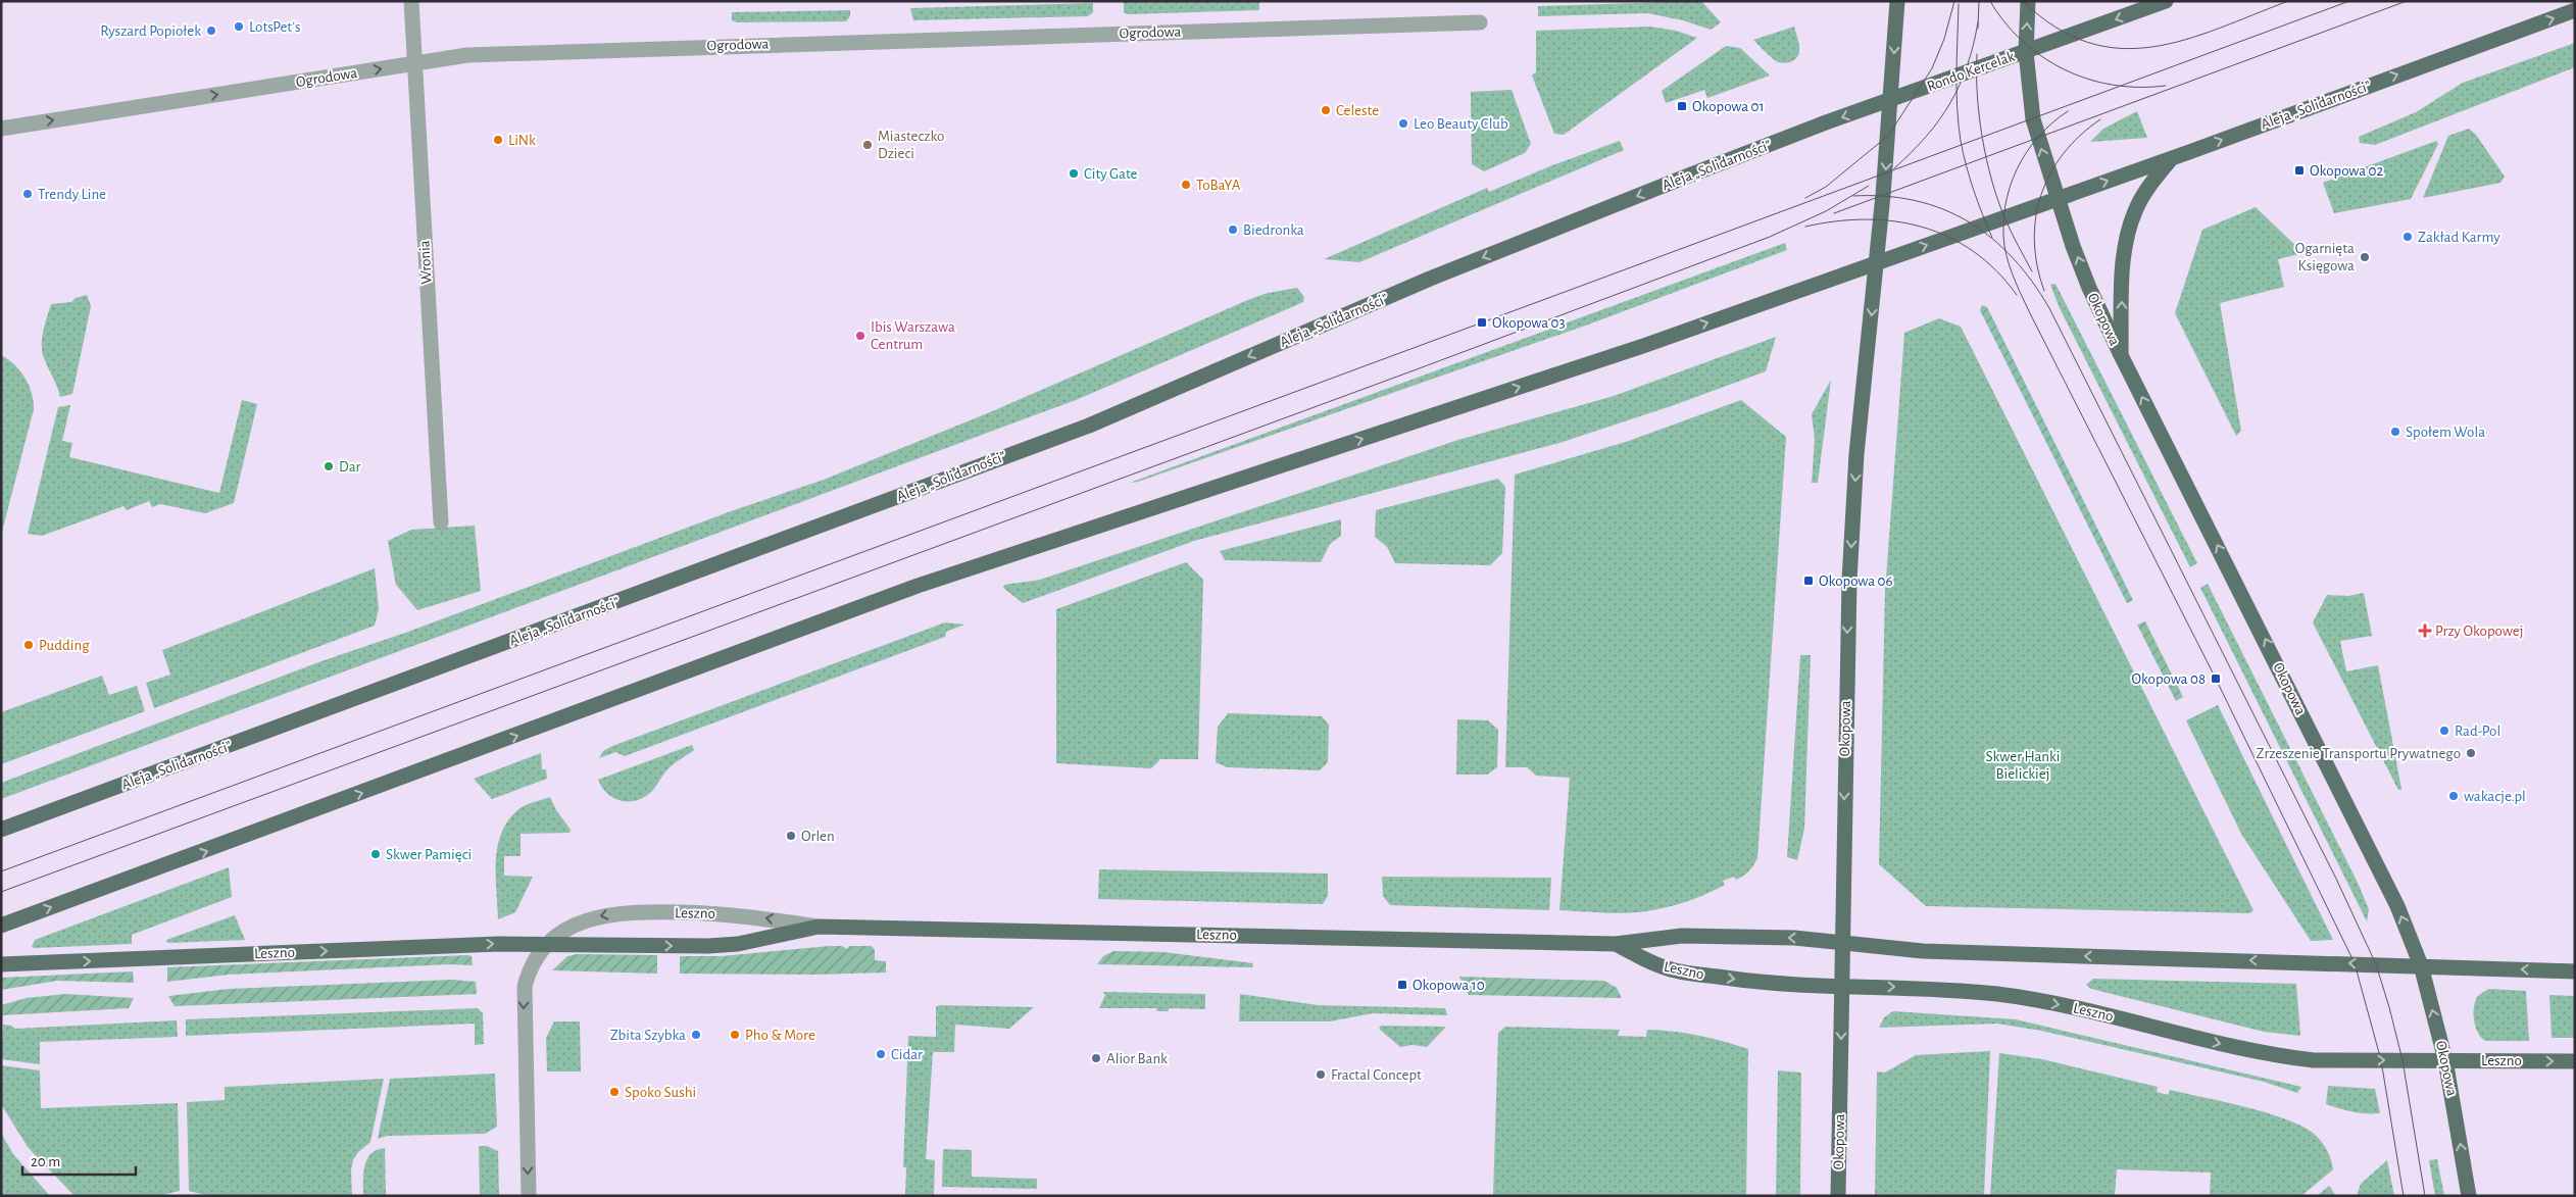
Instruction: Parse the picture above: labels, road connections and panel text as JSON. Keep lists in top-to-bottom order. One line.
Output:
{"streets":{"main road":["Rondo Kercelak","Aleja „Solidarności”","Okopowa","Leszno"],"street":["Ogrodowa","Wronia"]},"crossings":[["Ogrodowa","Wronia"],["Rondo Kercelak","Aleja „Solidarności”"],["Rondo Kercelak","Okopowa"],["Aleja „Solidarności”","Okopowa"],["Okopowa","Leszno"]],"one_way":["Rondo Kercelak"],"parks":["Skwer Hanki Bielickiej"],"places":{"other":["LotsPet's","Ryszard Popiołek","Celeste","Leo Beauty Club","LiNk","Miasteczko Dzieci","City Gate","ToBaYA","Trendy Line","Biedronka","Zakład Karmy","Ogarnięta Księgowa","Ibis Warszawa Centrum","Społem Wola","Dar","Pudding","Rad-Pol","Zrzeszenie Transportu Prywatnego","wakacje.pl","Orlen","Skwer Pamięci","Zbita Szybka","Pho & More","Cidar","Alior Bank","Fractal Concept","Spoko Sushi"],"transit":["Okopowa 01","Okopowa 02","Okopowa 03","Okopowa 06","Okopowa 08","Okopowa 10"],"health":["Przy Okopowej"]},"scale_bar":"20 m"}
